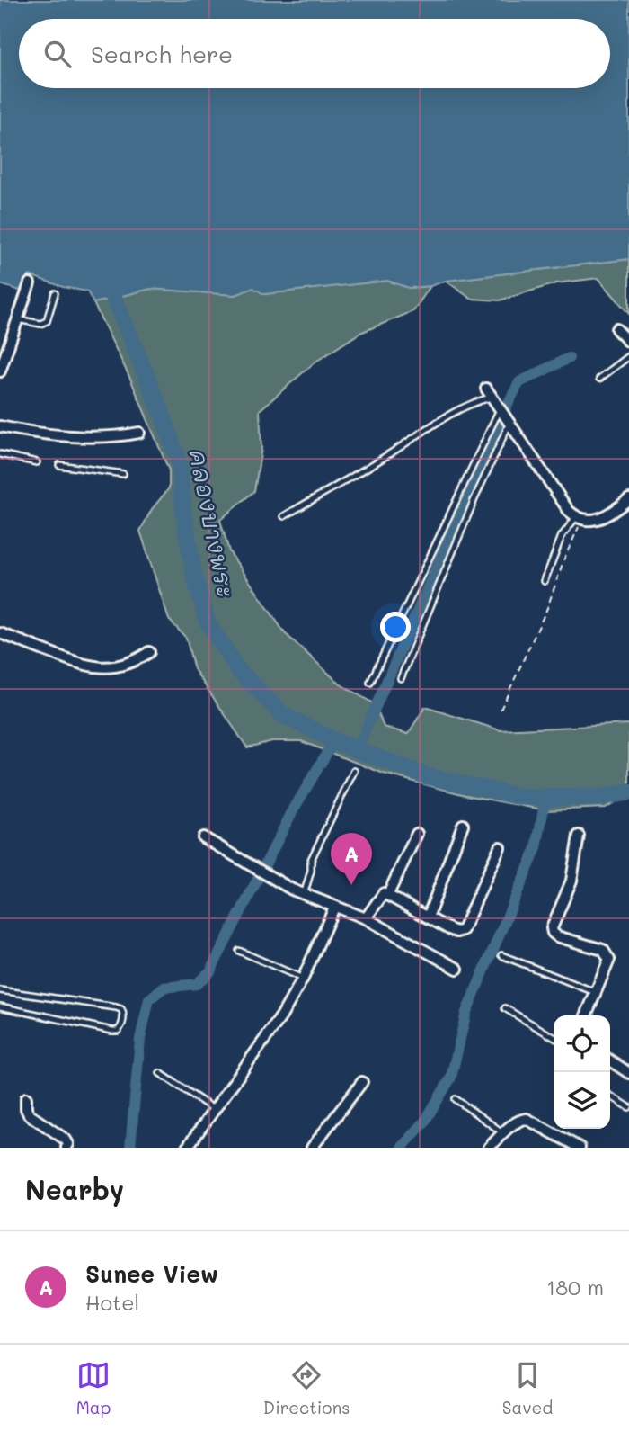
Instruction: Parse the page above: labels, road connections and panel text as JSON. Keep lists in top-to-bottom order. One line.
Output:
{"water":["คลองบางพระ"],"page":{"search":"Search here","pins":"A","heading":"Nearby","list":[{"mark":"A","name":"Sunee View","note":"Hotel","value":"180 m"}],"nav":["Map","Directions","Saved"]}}
